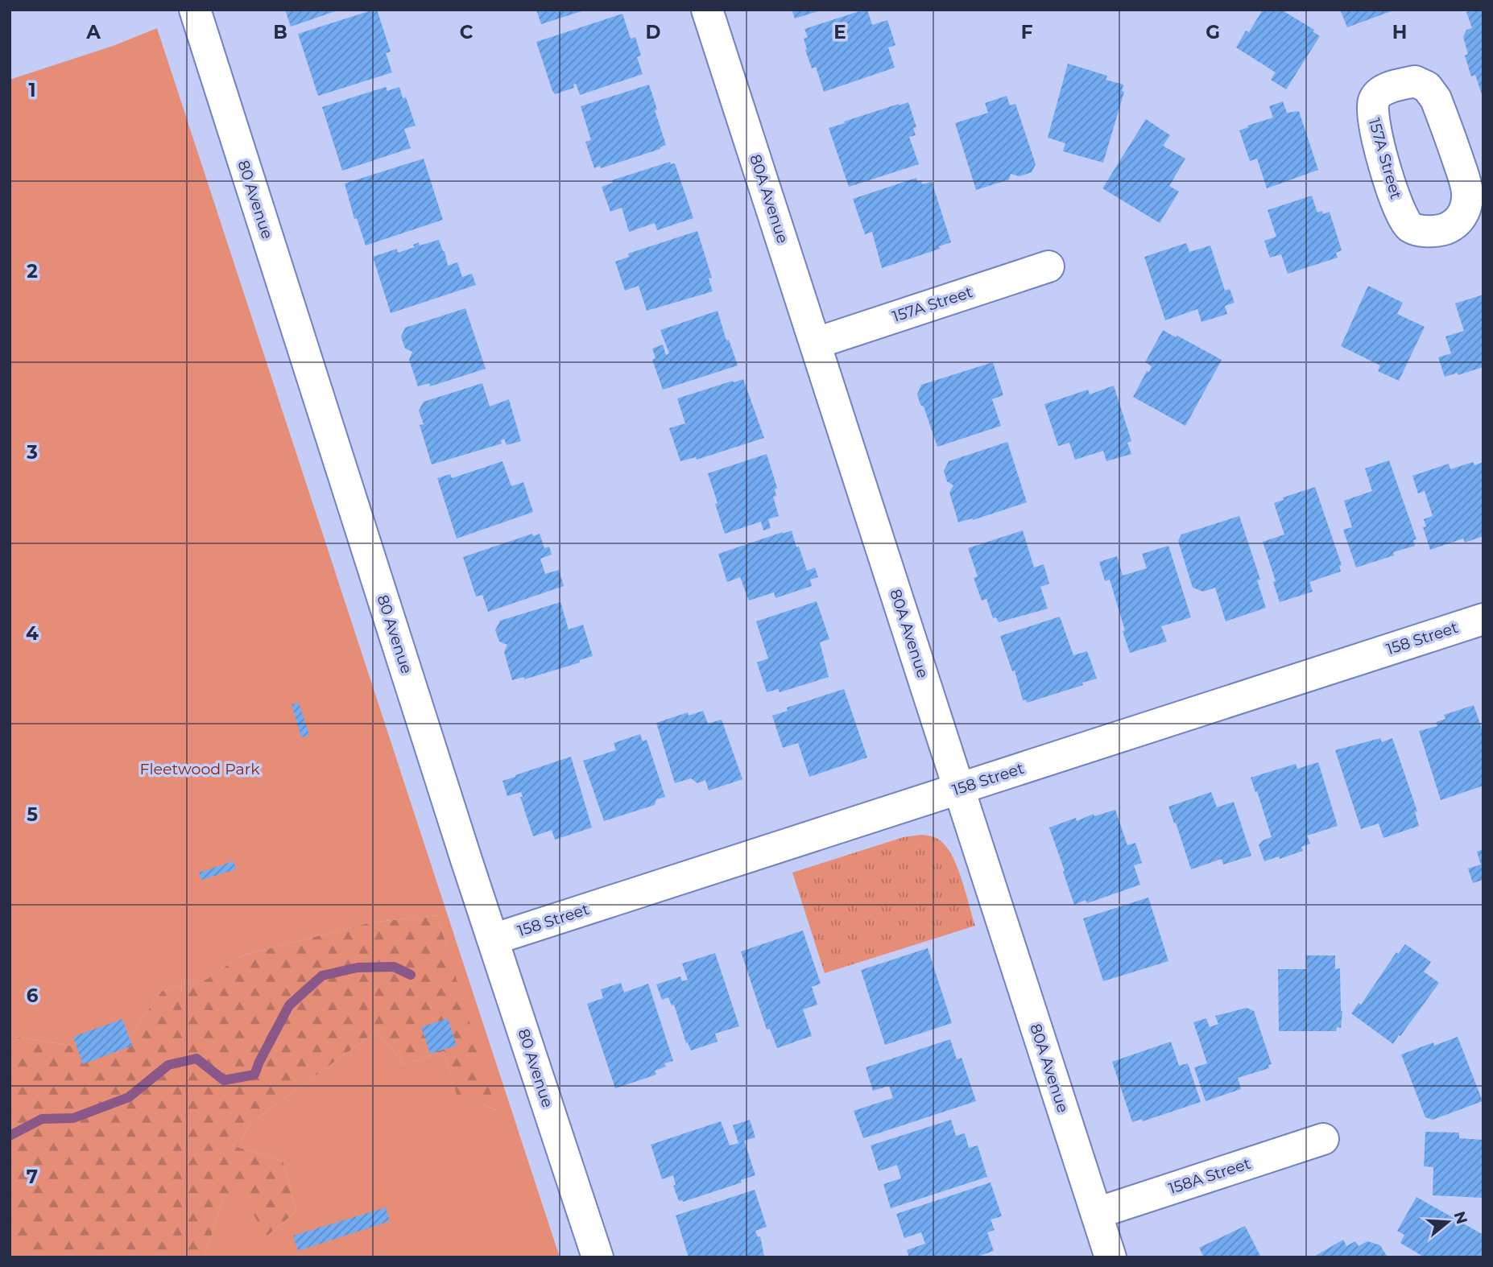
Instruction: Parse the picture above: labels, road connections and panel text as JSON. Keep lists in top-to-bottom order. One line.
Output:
{"streets":{"street":["157A Street","80A Avenue","80 Avenue","158 Street","158A Street"]},"crossings":[["157A Street","80A Avenue"],["80A Avenue","158 Street"],["80A Avenue","158A Street"],["80 Avenue","158 Street"]],"parks":["Fleetwood Park"],"north":"right","grid":{"columns":["A","B","C","D","E","F","G","H"],"rows":["1","2","3","4","5","6","7"]}}
